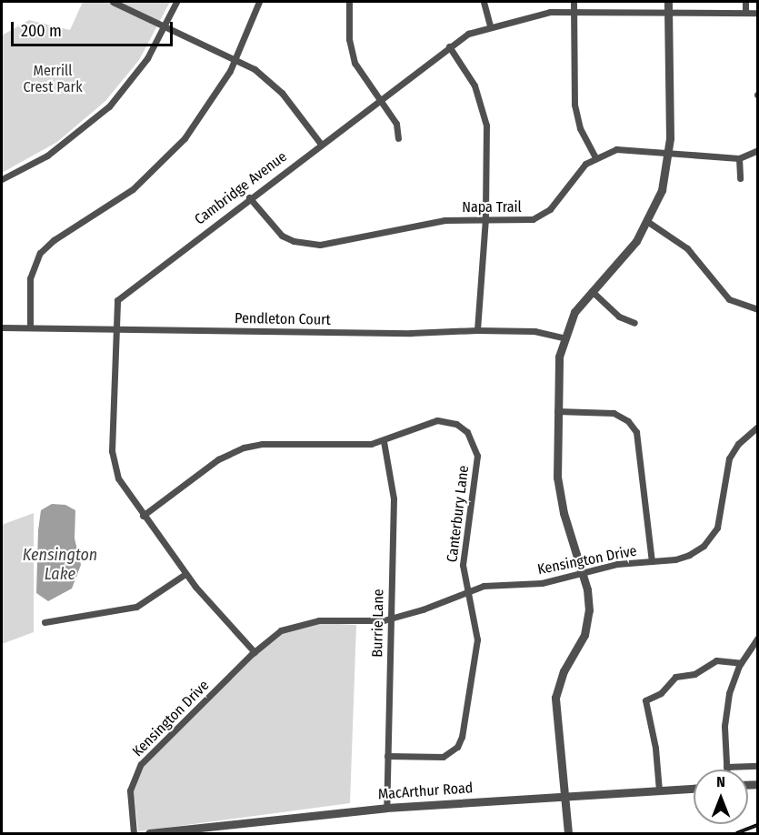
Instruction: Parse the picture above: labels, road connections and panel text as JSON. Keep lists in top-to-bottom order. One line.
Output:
{"streets":{"street":["Cambridge Avenue","Napa Trail","Pendleton Court","Canterbury Lane","Kensington Drive","Burrie Lane","MacArthur Road"]},"crossings":[["Cambridge Avenue","Napa Trail"],["Cambridge Avenue","Pendleton Court"],["Cambridge Avenue","Canterbury Lane"],["Cambridge Avenue","Kensington Drive"],["Canterbury Lane","Kensington Drive"],["Canterbury Lane","Burrie Lane"],["Kensington Drive","Burrie Lane"],["Burrie Lane","MacArthur Road"]],"water":["Kensington Lake"],"parks":["Merrill Crest Park"],"scale_bar":"200 m","north":"top"}
